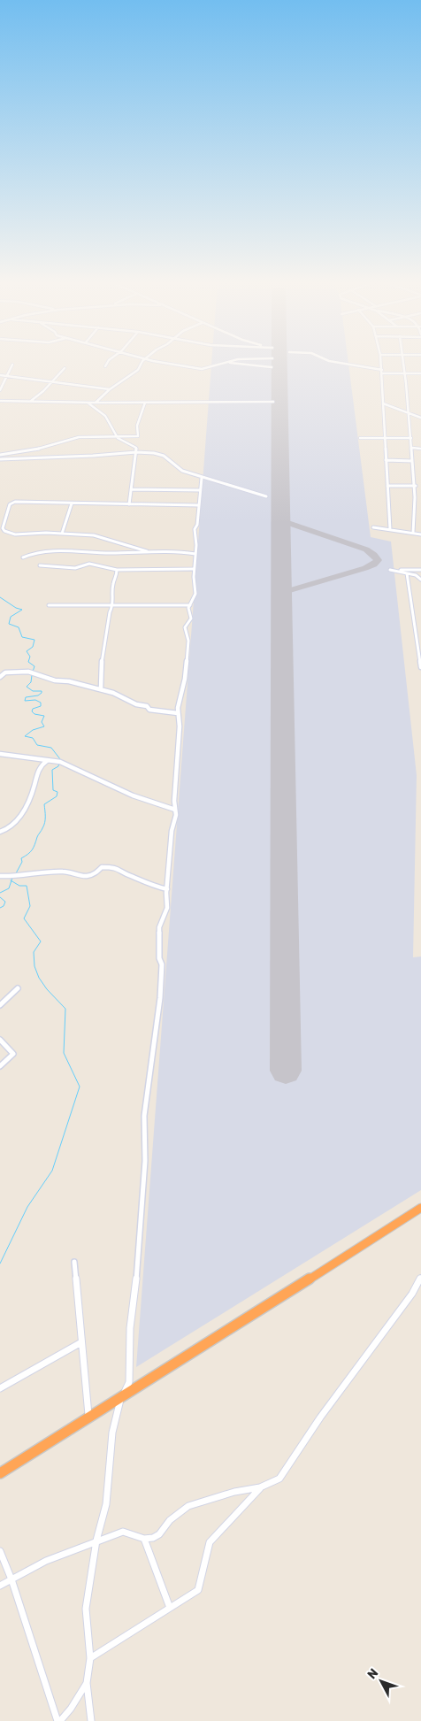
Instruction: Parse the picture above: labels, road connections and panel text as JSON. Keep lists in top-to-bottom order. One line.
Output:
{"north":"top left"}
